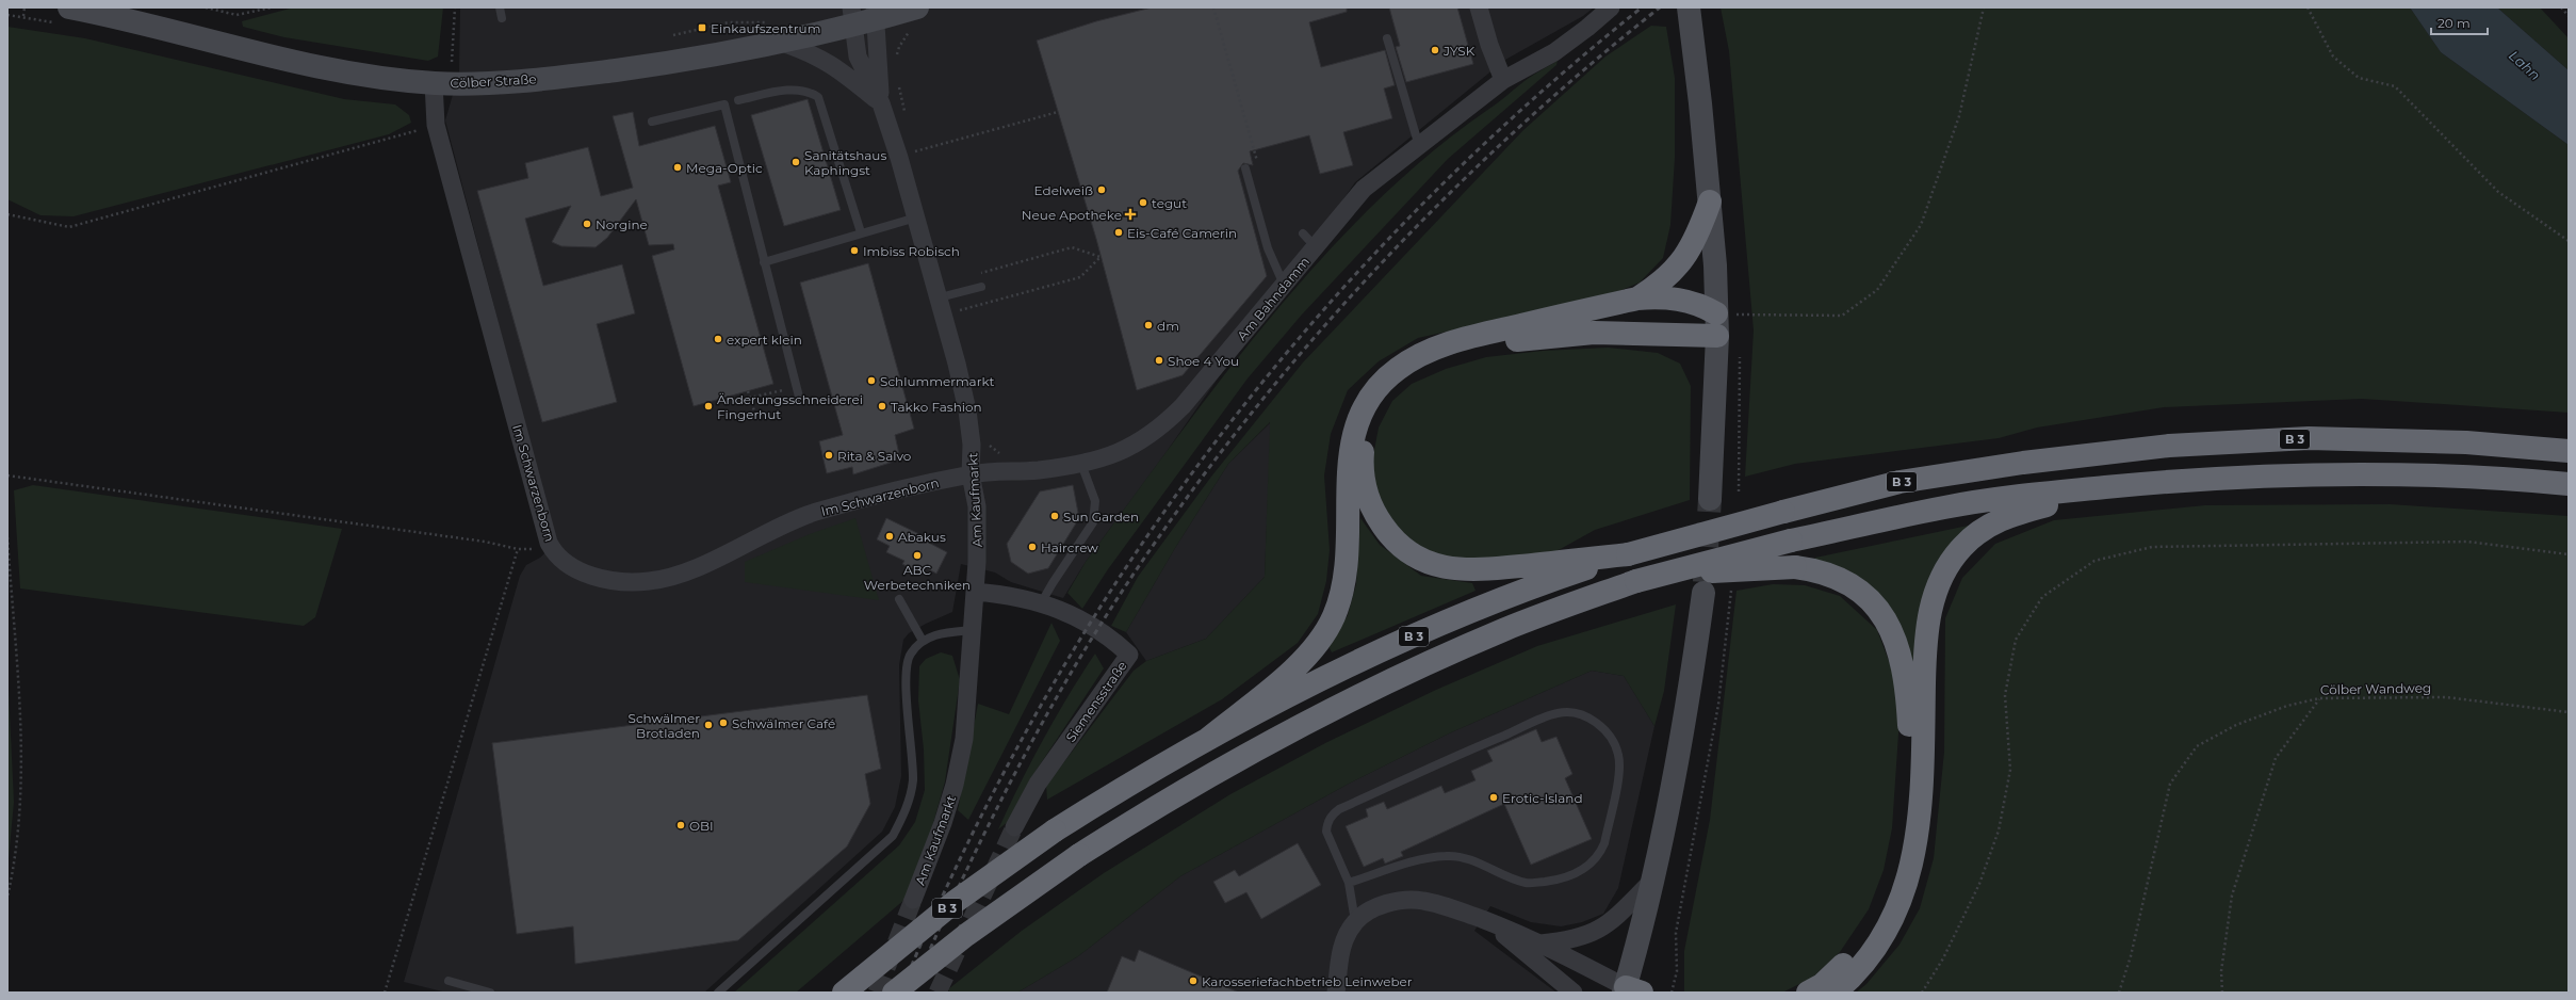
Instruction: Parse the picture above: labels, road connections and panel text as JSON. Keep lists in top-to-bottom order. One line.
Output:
{"streets":{"highway":["B 3"],"main road":["Cölber Straße"],"street":["Am Bahndamm","Im Schwarzenborn","Am Kaufmarkt","Siemensstraße"],"path":["Cölber Wandweg"]},"crossings":[["Cölber Straße","Im Schwarzenborn"],["Cölber Straße","Am Kaufmarkt"],["Am Bahndamm","Im Schwarzenborn"],["Am Bahndamm","Am Kaufmarkt"],["Im Schwarzenborn","Am Kaufmarkt"],["Am Kaufmarkt","Siemensstraße"]],"water":["Lahn"],"places":{"transit":["Einkaufszentrum"],"other":["JYSK","Sanitätshaus Kaphingst","Mega-Optic","Edelweiß","tegut","Norgine","Eis-Café Camerin","Imbiss Robisch","dm","expert klein","Shoe 4 You","Schlummermarkt","Änderungsschneiderei Fingerhut","Takko Fashion","Rita & Salvo","Sun Garden","Abakus","Haircrew","ABC Werbetechniken","Schwälmer Café","Schwälmer Brotladen","Erotic-Island","OBI","Karosseriefachbetrieb Leinweber"],"health":["Neue Apotheke"]},"scale_bar":"20 m"}
